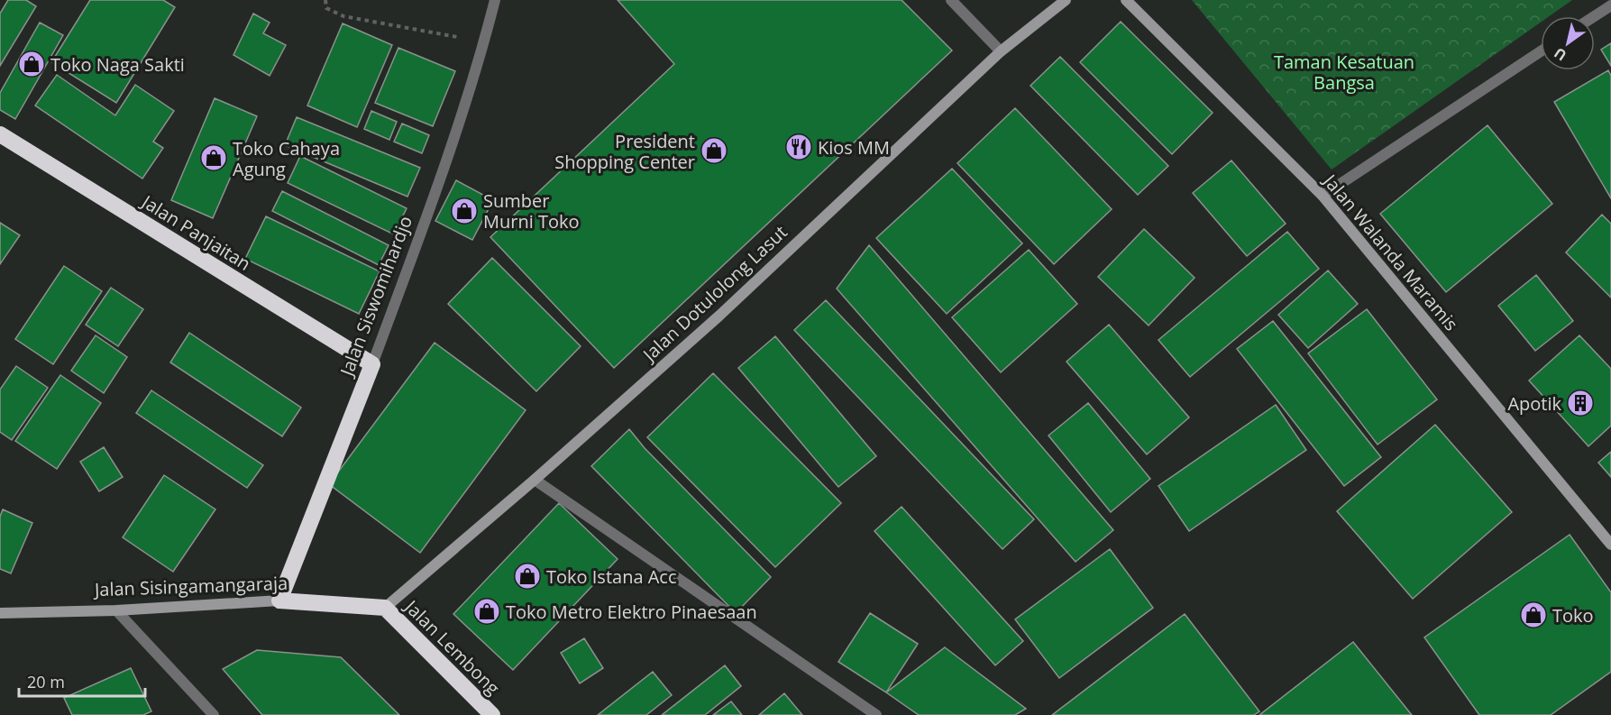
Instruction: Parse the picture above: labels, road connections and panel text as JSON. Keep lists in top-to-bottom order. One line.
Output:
{"streets":{"highway":["Jalan Panjaitan","Jalan Siswomihardjo","Jalan Sisingamangaraja","Jalan Lembong"],"street":["Jalan Walanda Maramis","Jalan Dotulolong Lasut"]},"crossings":[["Jalan Panjaitan","Jalan Siswomihardjo"],["Jalan Dotulolong Lasut","Jalan Sisingamangaraja"],["Jalan Dotulolong Lasut","Jalan Lembong"],["Jalan Siswomihardjo","Jalan Sisingamangaraja"],["Jalan Sisingamangaraja","Jalan Lembong"]],"parks":["Taman Kesatuan Bangsa"],"places":{"shop":["Toko Naga Sakti","President Shopping Center","Toko Cahaya Agung","Sumber Murni Toko","Toko Istana Acc","Toko Metro Elektro Pinaesaan","Toko"],"restaurant":["Kios MM"],"building":["Apotik"]},"scale_bar":"20 m","north":"bottom left"}
